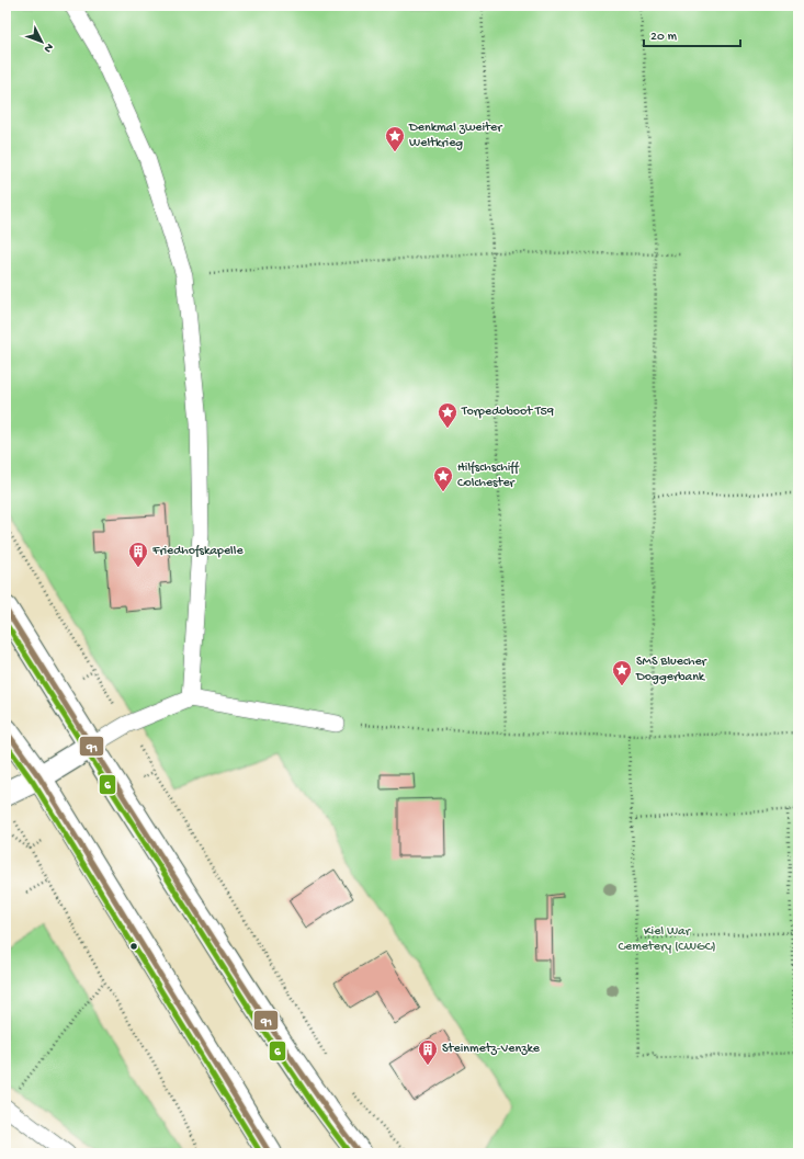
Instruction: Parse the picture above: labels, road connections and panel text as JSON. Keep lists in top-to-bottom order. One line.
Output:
{"parks":["Kiel War Cemetery (CWGC)"],"places":{"place":["Denkmal zweiter Weltkrieg","Torpedoboot T59","Hilfschschiff Colchester","SMS Bluecher Doggerbank"],"building":["Friedhofskapelle","Steinmetz-Venzke"]},"lines":["transit line 91","transit line 6"],"scale_bar":"20 m","north":"bottom right"}
